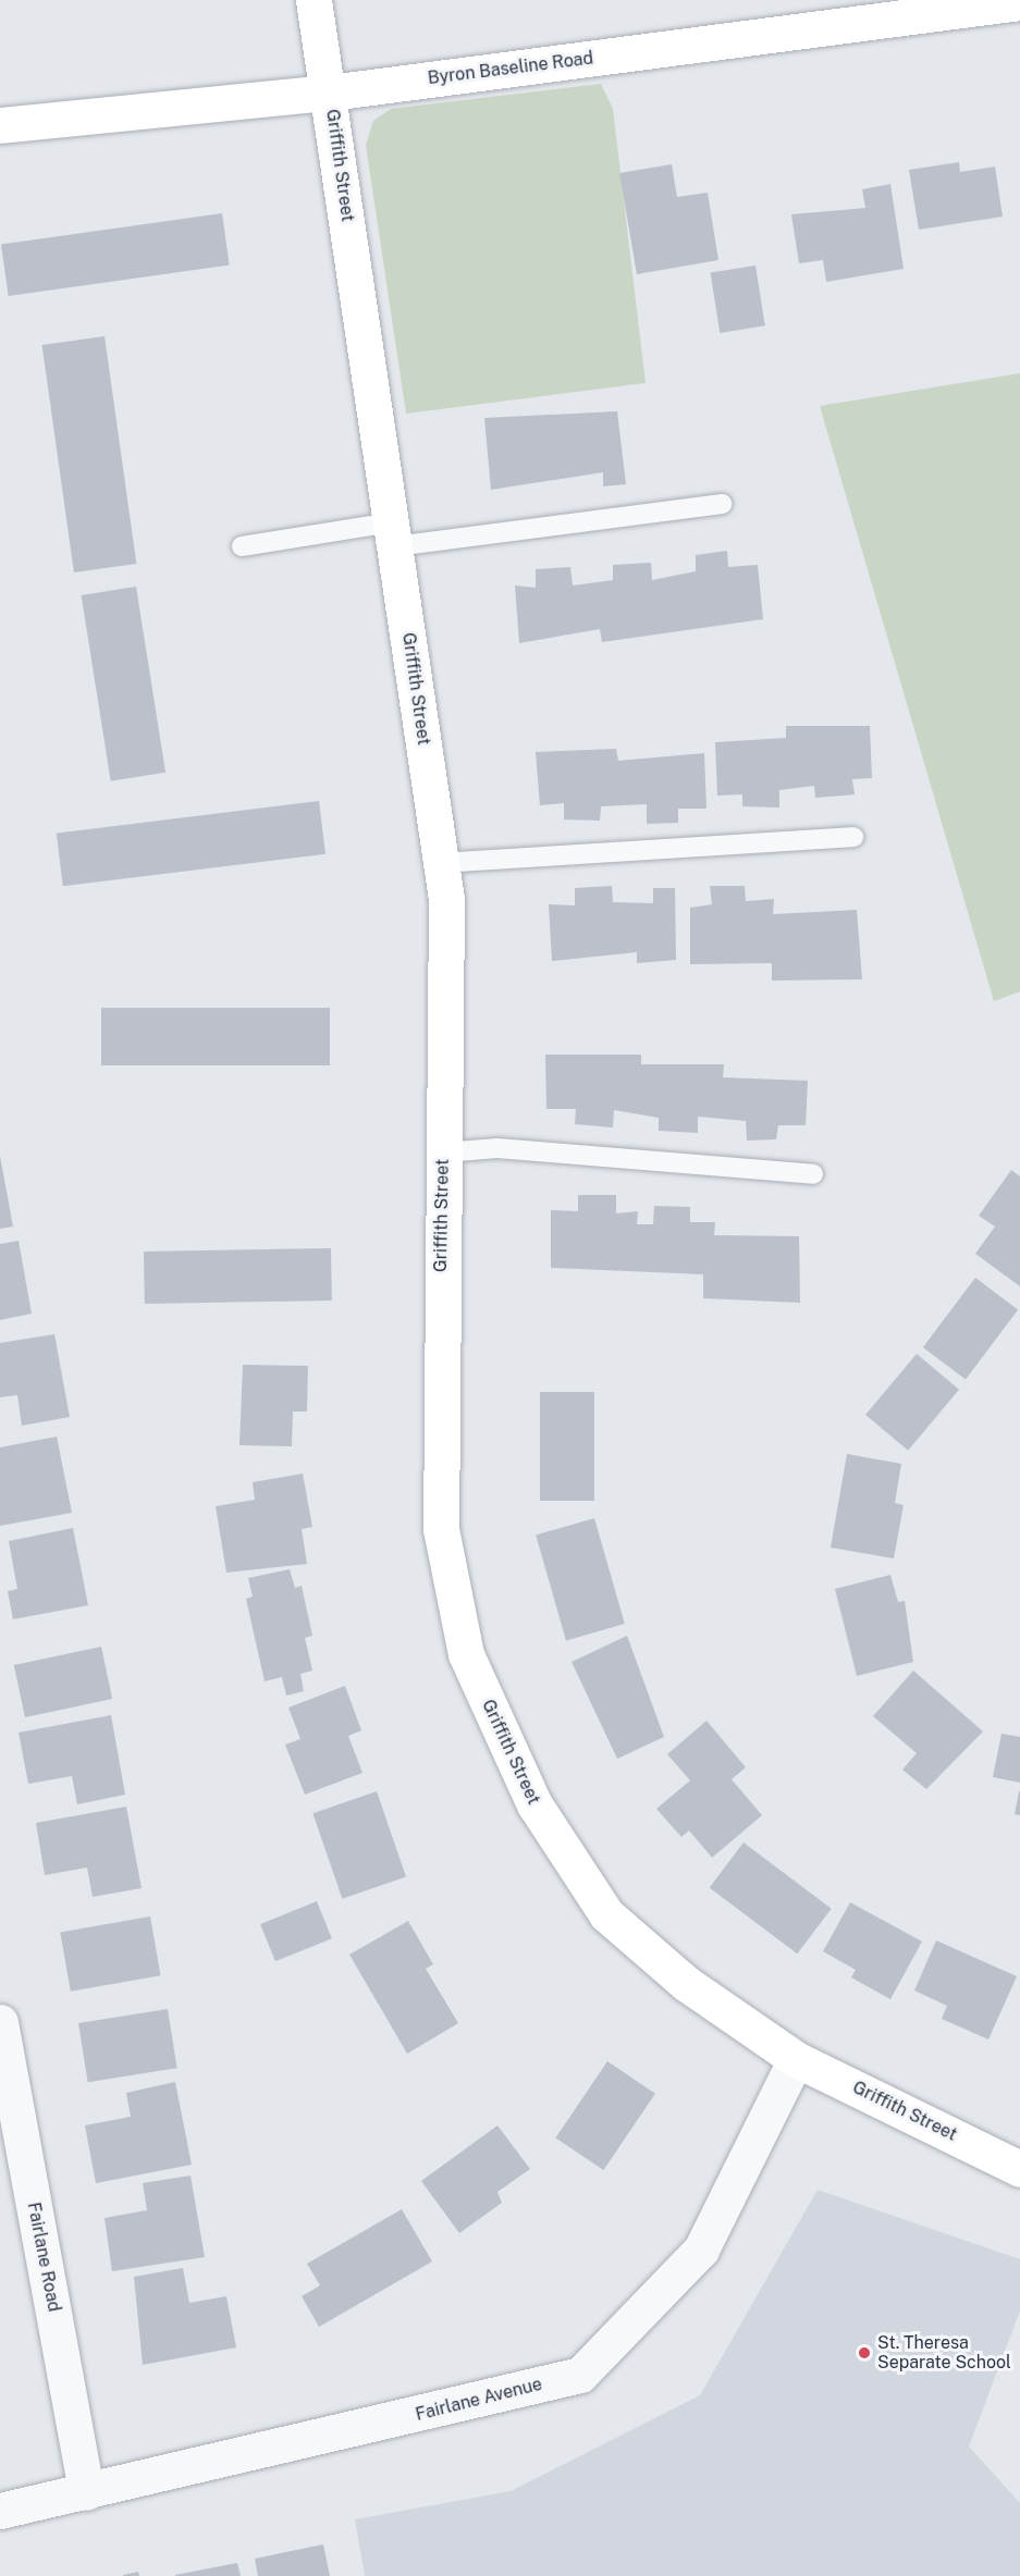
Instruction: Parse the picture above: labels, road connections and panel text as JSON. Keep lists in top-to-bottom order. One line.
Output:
{"streets":{"street":["Byron Baseline Road","Griffith Street","Fairlane Road","Fairlane Avenue"]},"crossings":[["Byron Baseline Road","Griffith Street"],["Griffith Street","Fairlane Avenue"],["Fairlane Road","Fairlane Avenue"]],"places":["St. Theresa Separate School"]}
